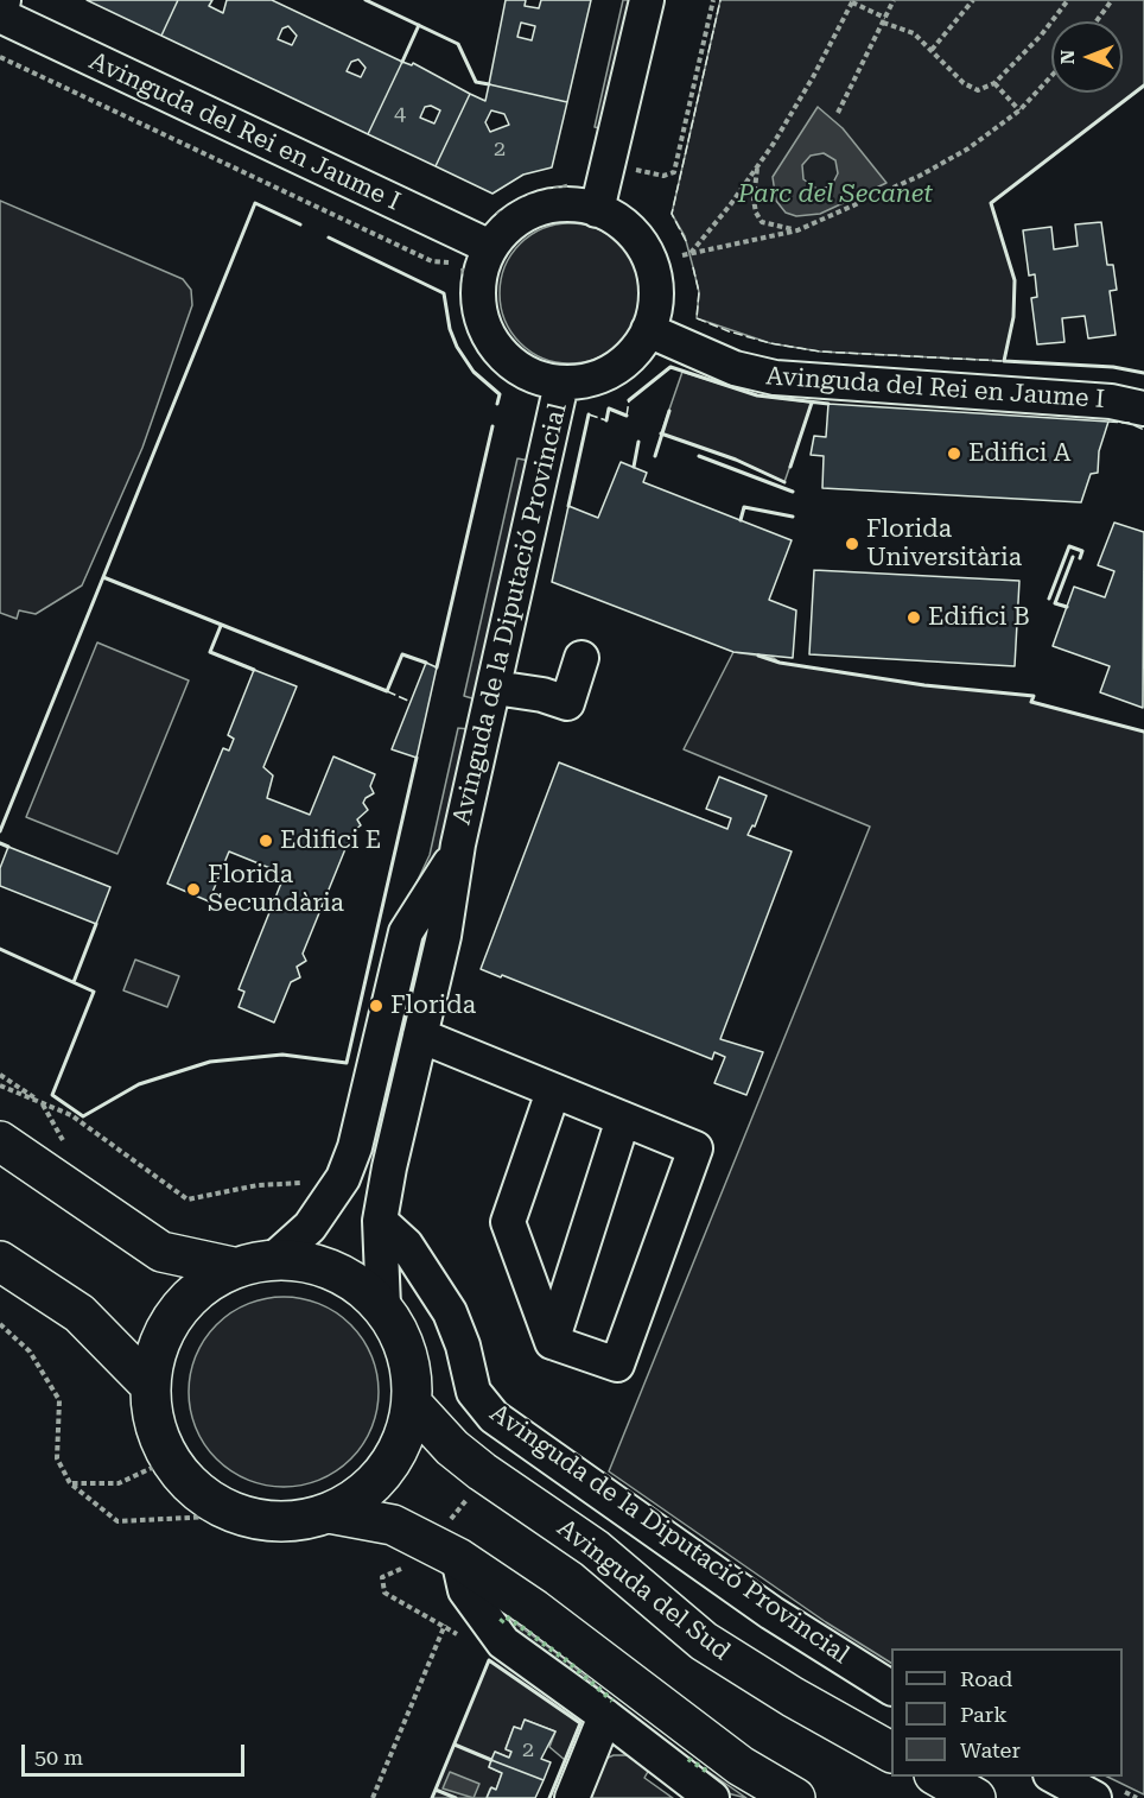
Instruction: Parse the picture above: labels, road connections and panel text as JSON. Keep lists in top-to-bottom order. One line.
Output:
{"streets":{"main road":["Avinguda del Sud"],"street":["Avinguda del Rei en Jaume I","Avinguda de la Diputació Provincial"]},"crossings":[["Avinguda del Rei en Jaume I","Avinguda de la Diputació Provincial"]],"parks":["Parc del Secanet"],"places":["Edifici A","Florida Universitària","Edifici B","Edifici E","Florida Secundària","Florida"],"house_numbers":["4","2","2"],"legend":["Road","Park","Water"],"scale_bar":"50 m","north":"left"}
